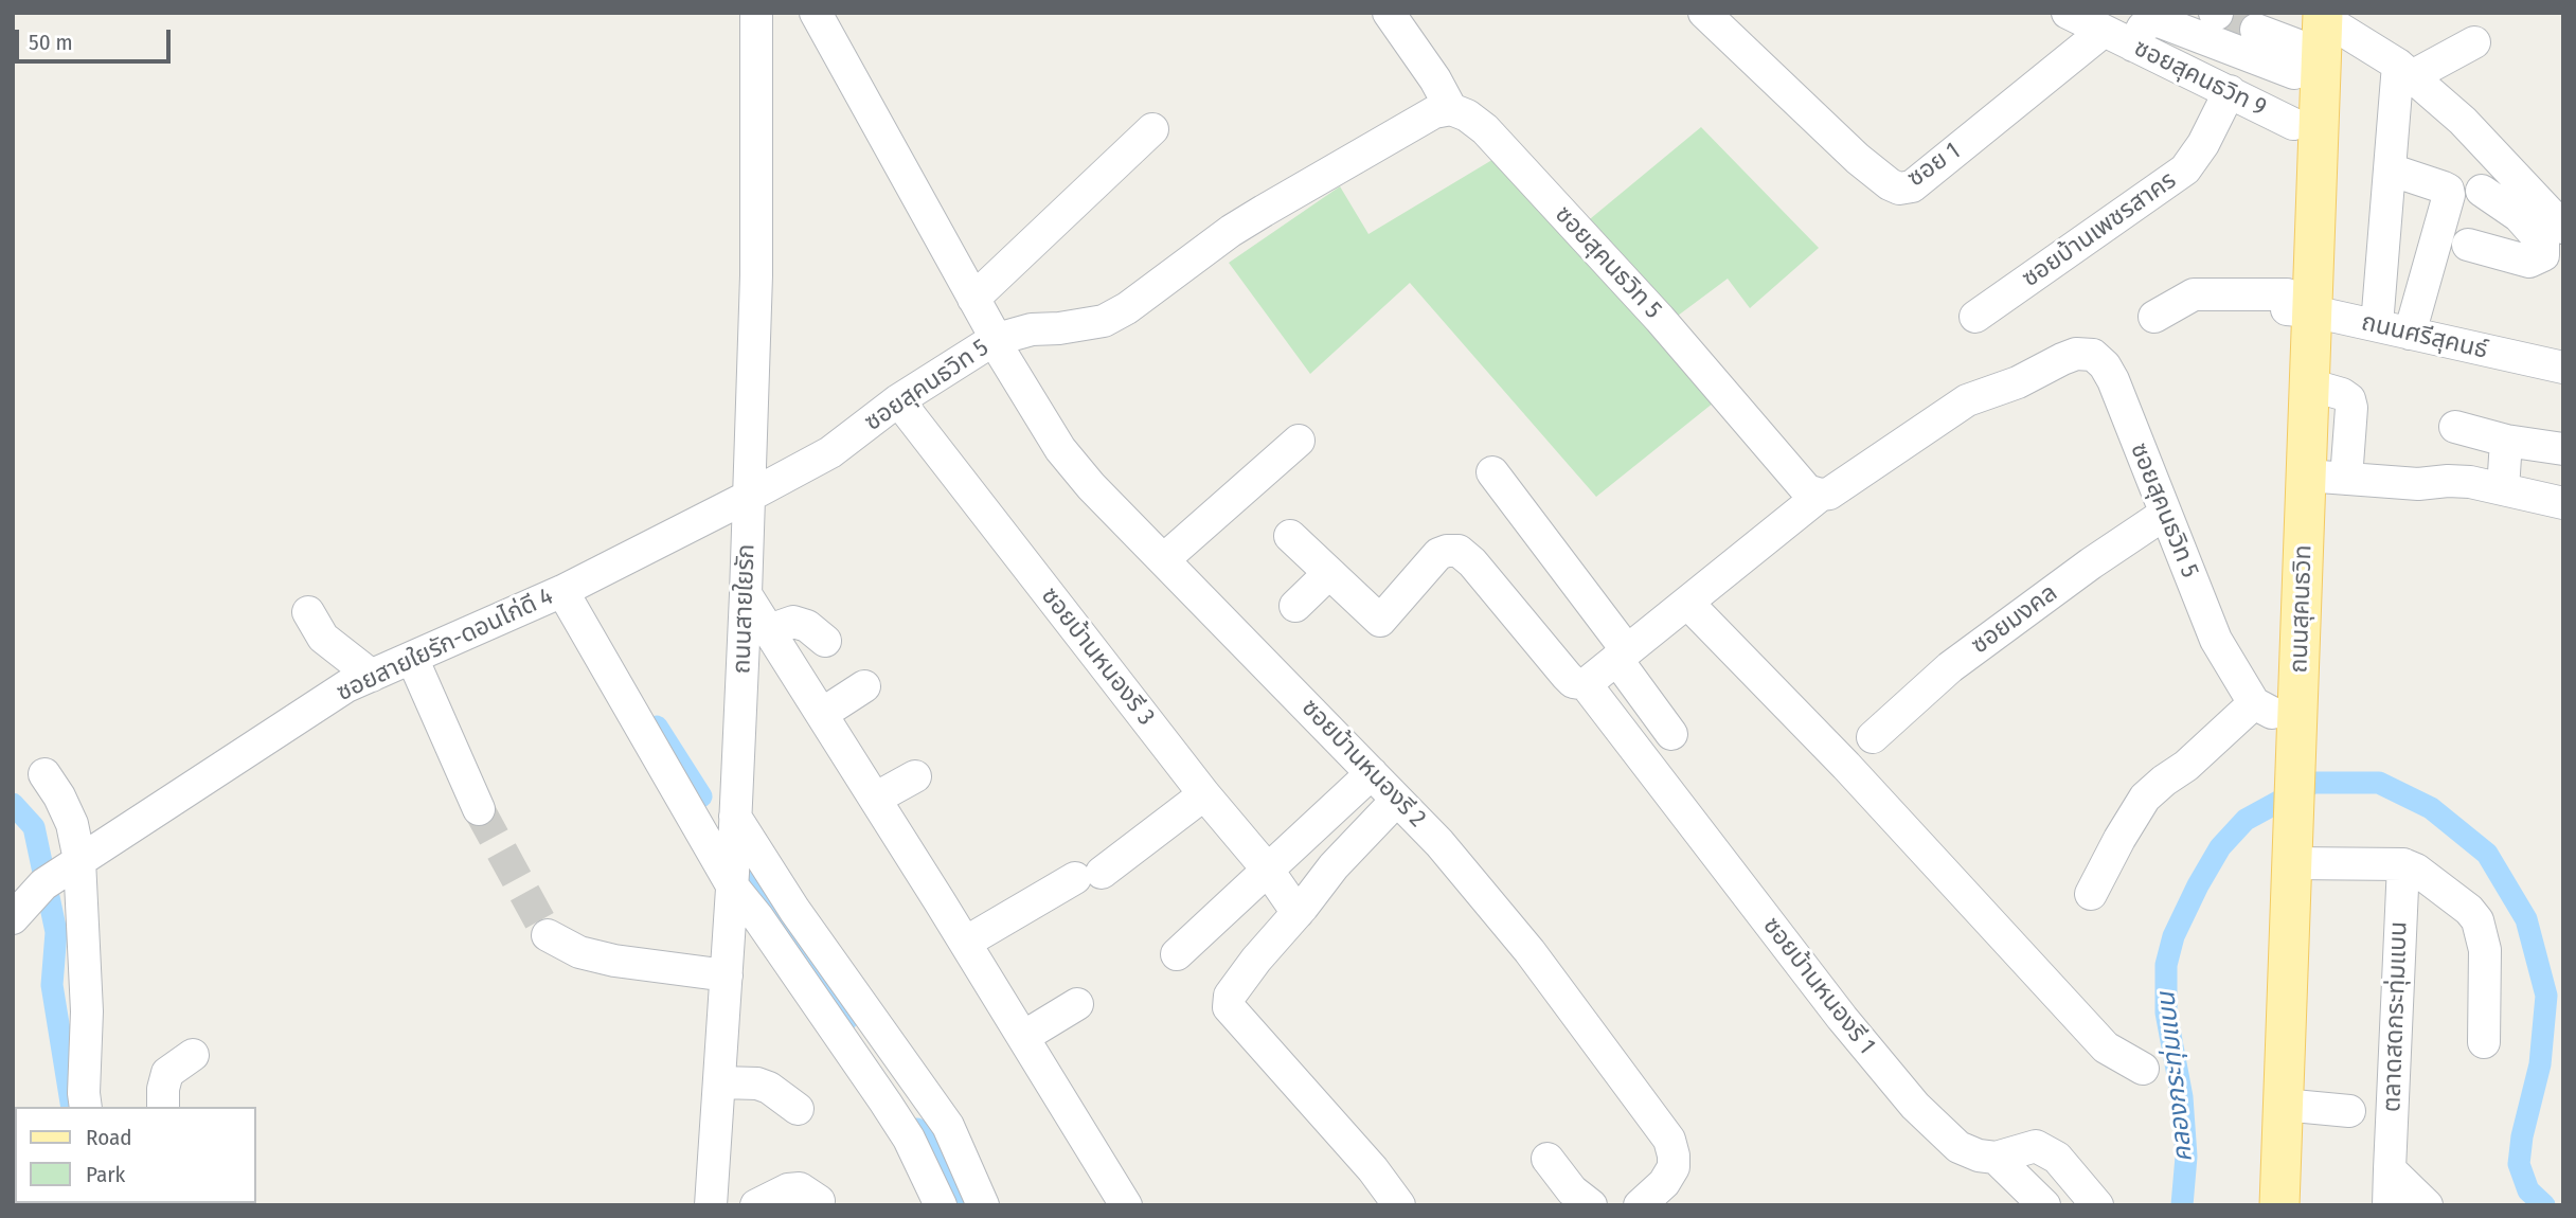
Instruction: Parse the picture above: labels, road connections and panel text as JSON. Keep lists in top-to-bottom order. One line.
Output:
{"streets":{"main road":["ถนนสุคนธวิท"],"street":["ซอยสุคนธวิท 9","ซอย 1","ซอยบ้านเพชรสาคร","ซอยสุคนธวิท 5","ถนนศรีสุคนธ์","ถนนสายใยรัก","ซอยมงคล","ซอยสายใยรัก-ดอนไก่ดี 4","ซอยบ้านหนองรี 3","ซอยบ้านหนองรี 2","ซอยบ้านหนองรี 1","ตลาดสดกระทุ่มแบน"]},"crossings":[["ซอยสุคนธวิท 9","ซอย 1"],["ซอยสุคนธวิท 9","ซอยบ้านเพชรสาคร"],["ซอยสุคนธวิท 9","ถนนสุคนธวิท"],["ซอยสุคนธวิท 5","ถนนสายใยรัก"],["ซอยสุคนธวิท 5","ถนนสุคนธวิท"],["ซอยสุคนธวิท 5","ซอยมงคล"],["ซอยสุคนธวิท 5","ซอยสายใยรัก-ดอนไก่ดี 4"],["ซอยสุคนธวิท 5","ซอยบ้านหนองรี 3"],["ซอยสุคนธวิท 5","ซอยบ้านหนองรี 2"],["ถนนศรีสุคนธ์","ถนนสุคนธวิท"],["ถนนสายใยรัก","ซอยสายใยรัก-ดอนไก่ดี 4"]],"water":["คลองกระทุ่มแบน"],"legend":["Road","Park"],"scale_bar":"50 m"}
